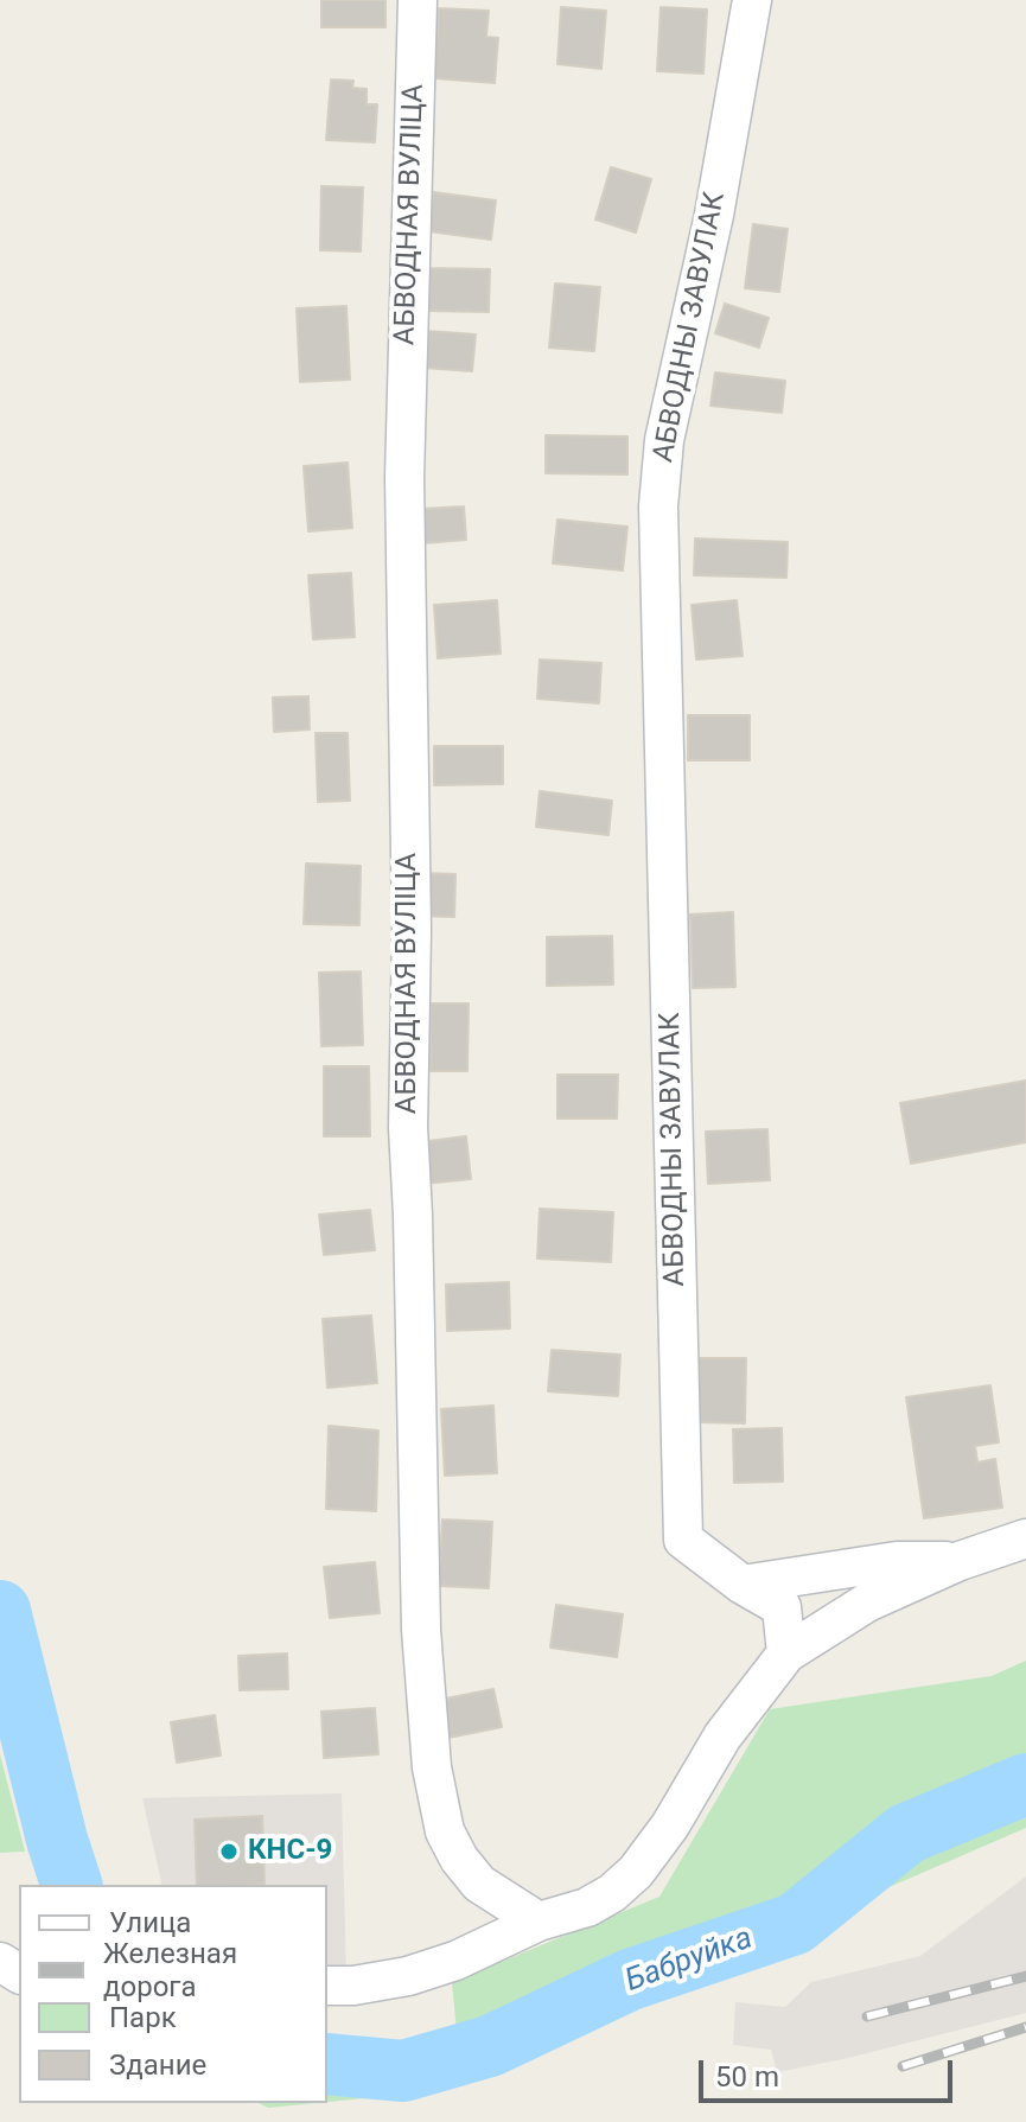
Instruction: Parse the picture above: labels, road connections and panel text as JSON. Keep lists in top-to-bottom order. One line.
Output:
{"streets":{"street":["АБВОДНАЯ ВУЛІЦА","АБВОДНЫ ЗАВУЛАК"]},"water":["Бабруйка"],"places":["КНС-9"],"legend":["Улица","Железная дорога","Парк","Здание"],"scale_bar":"50 m"}
